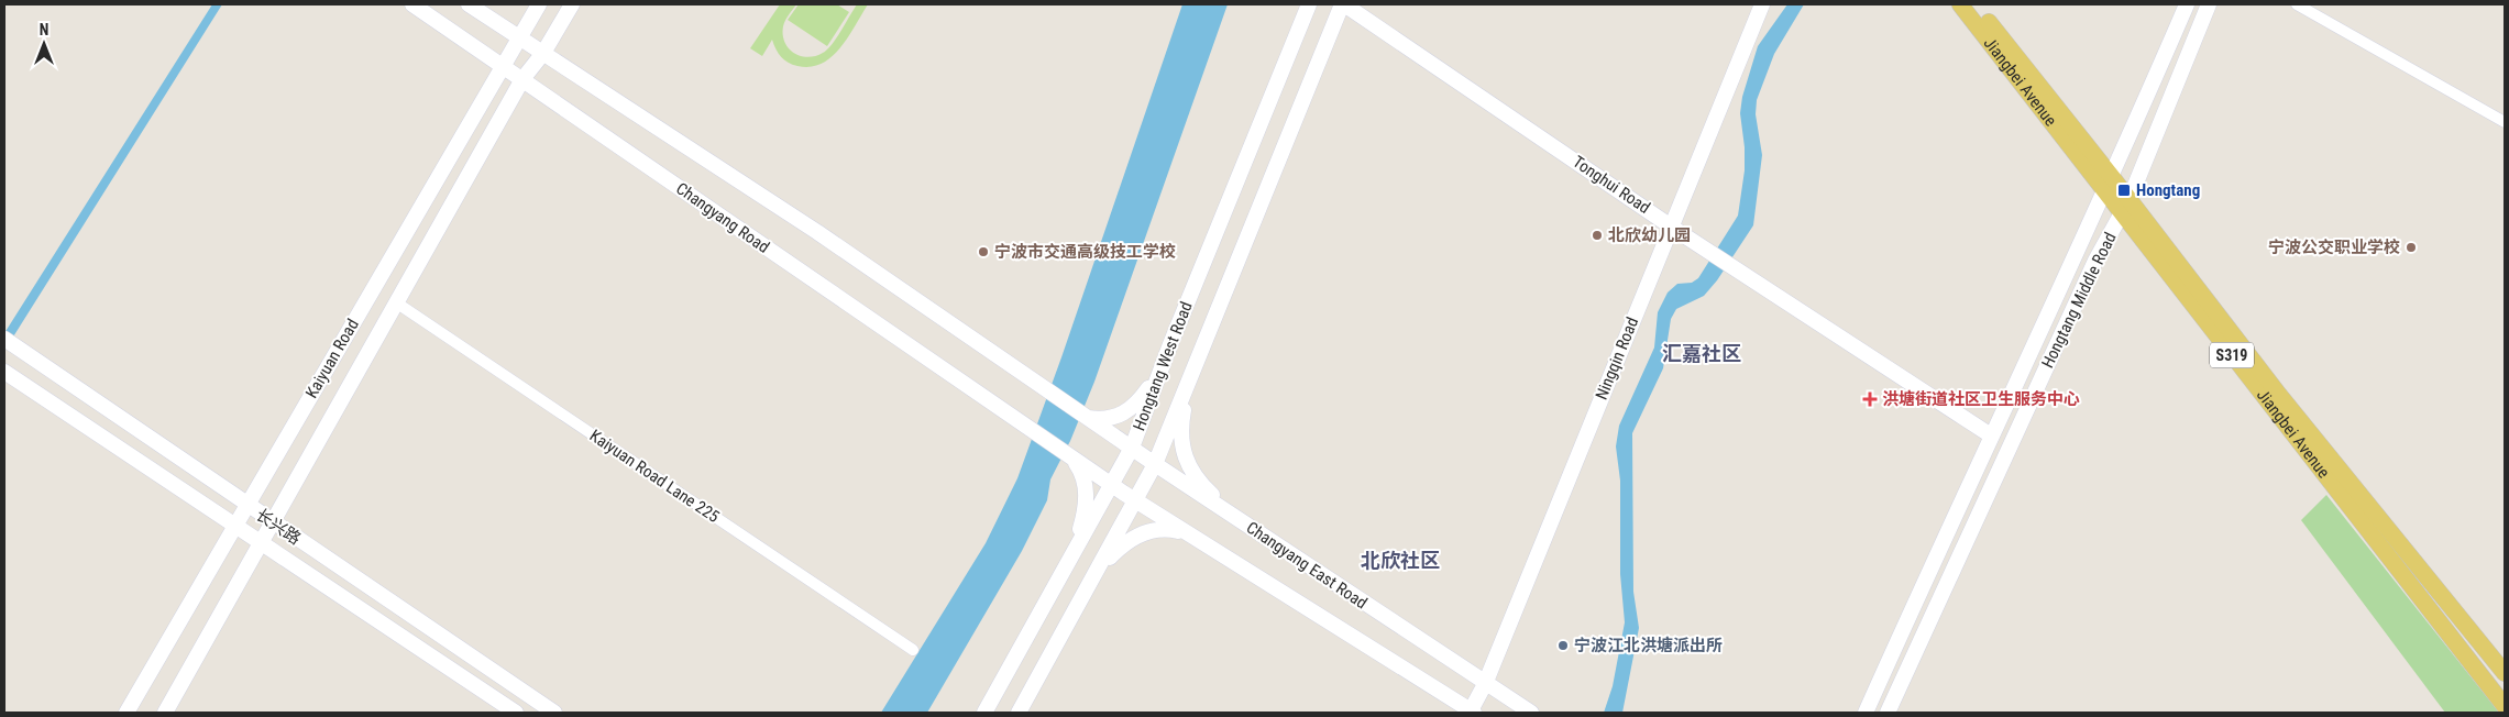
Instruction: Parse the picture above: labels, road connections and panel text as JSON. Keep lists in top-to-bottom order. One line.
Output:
{"streets":{"main road":["Jiangbei Avenue","Tonghui Road","Changyang Road","Hongtang Middle Road","S319","Kaiyuan Road","Ningqin Road","Hongtang West Road","长兴路","Changyang East Road"],"street":["Kaiyuan Road Lane 225"]},"crossings":[["Jiangbei Avenue","Hongtang Middle Road"],["Tonghui Road","Hongtang Middle Road"],["Tonghui Road","Ningqin Road"],["Tonghui Road","Hongtang West Road"],["Changyang Road","Kaiyuan Road"],["Changyang Road","Changyang East Road"],["Kaiyuan Road","Kaiyuan Road Lane 225"],["Kaiyuan Road","长兴路"],["Kaiyuan Road","Changyang East Road"],["Ningqin Road","Changyang East Road"],["Hongtang West Road","Changyang East Road"]],"districts":["汇嘉社区","北欣社区"],"places":{"transit":["Hongtang"],"other":["北欣幼儿园","宁波公交职业学校","宁波市交通高级技工学校","宁波江北洪塘派出所"],"health":["洪塘街道社区卫生服务中心"]},"north":"top"}
